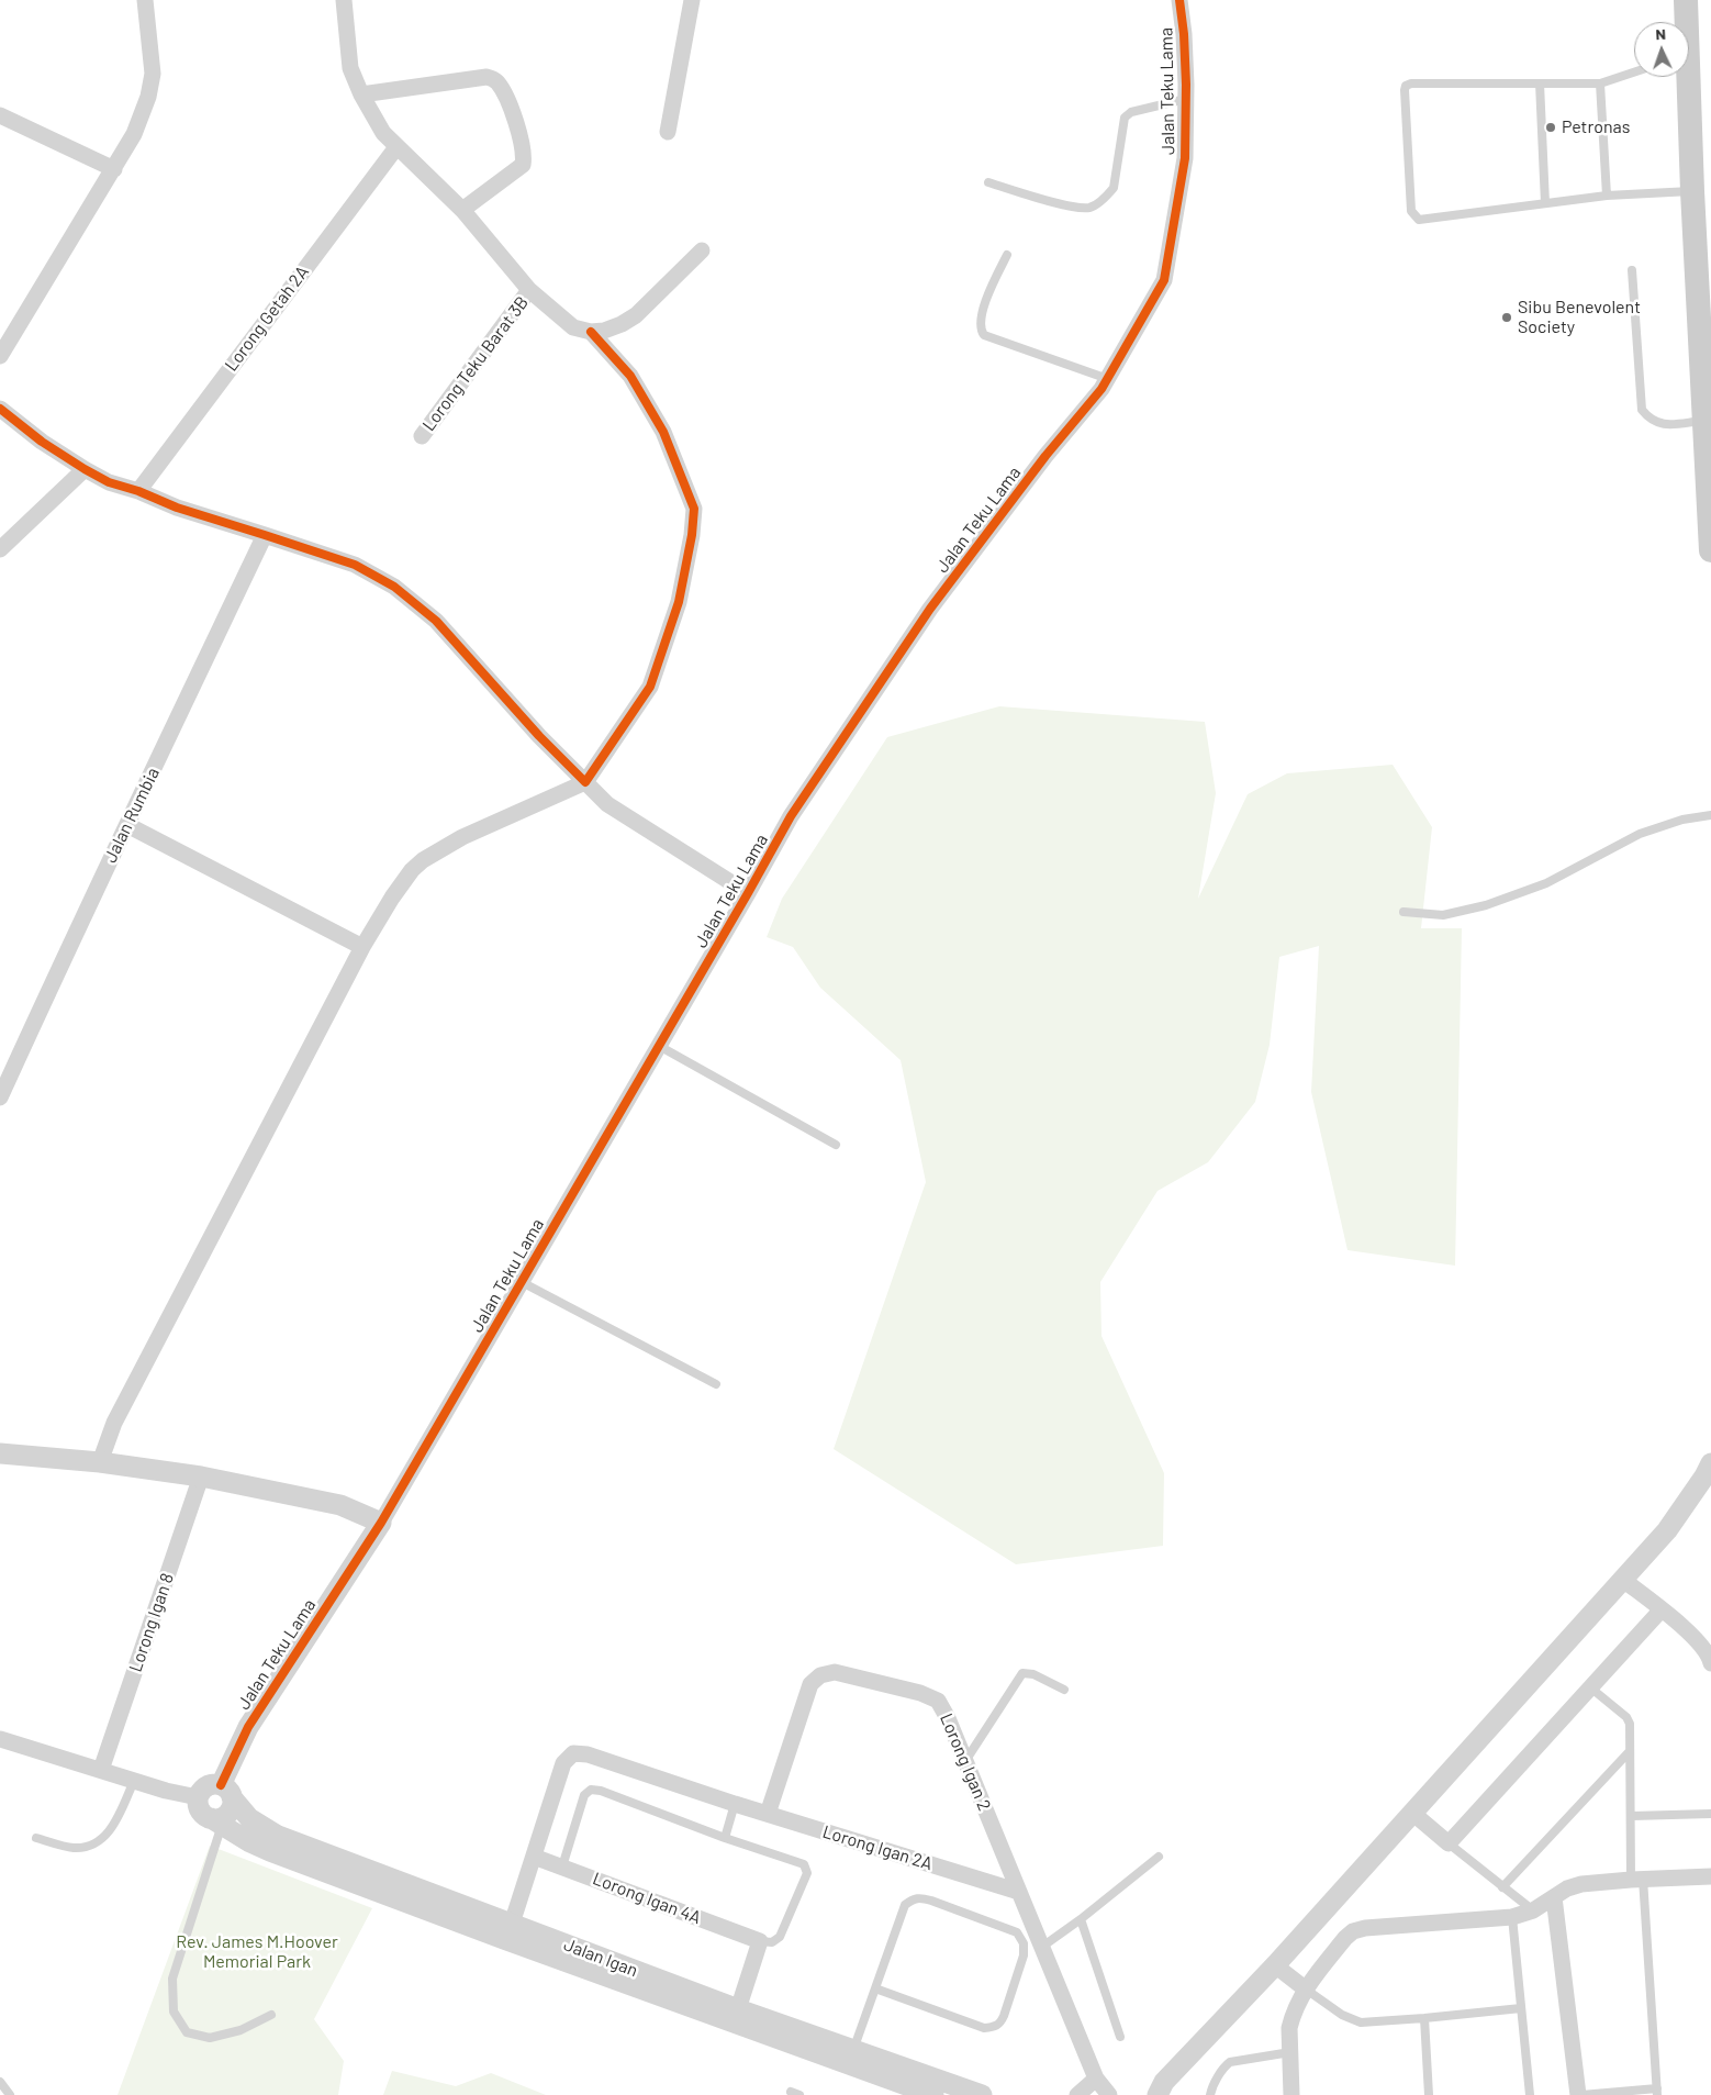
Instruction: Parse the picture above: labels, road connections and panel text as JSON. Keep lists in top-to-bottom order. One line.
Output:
{"streets":{"street":["Jalan Teku Lama","Lorong Getah 2A","Lorong Teku Barat 3B","Jalan Rumbia","Lorong Igan 8","Lorong Igan 2","Lorong Igan 2A","Lorong Igan 4A","Jalan Igan"]},"crossings":[["Jalan Teku Lama","Jalan Igan"],["Lorong Igan 2","Lorong Igan 2A"],["Lorong Igan 2A","Lorong Igan 4A"]],"parks":["Rev. James M.Hoover Memorial Park"],"places":["Petronas","Sibu Benevolent Society"],"north":"top"}
